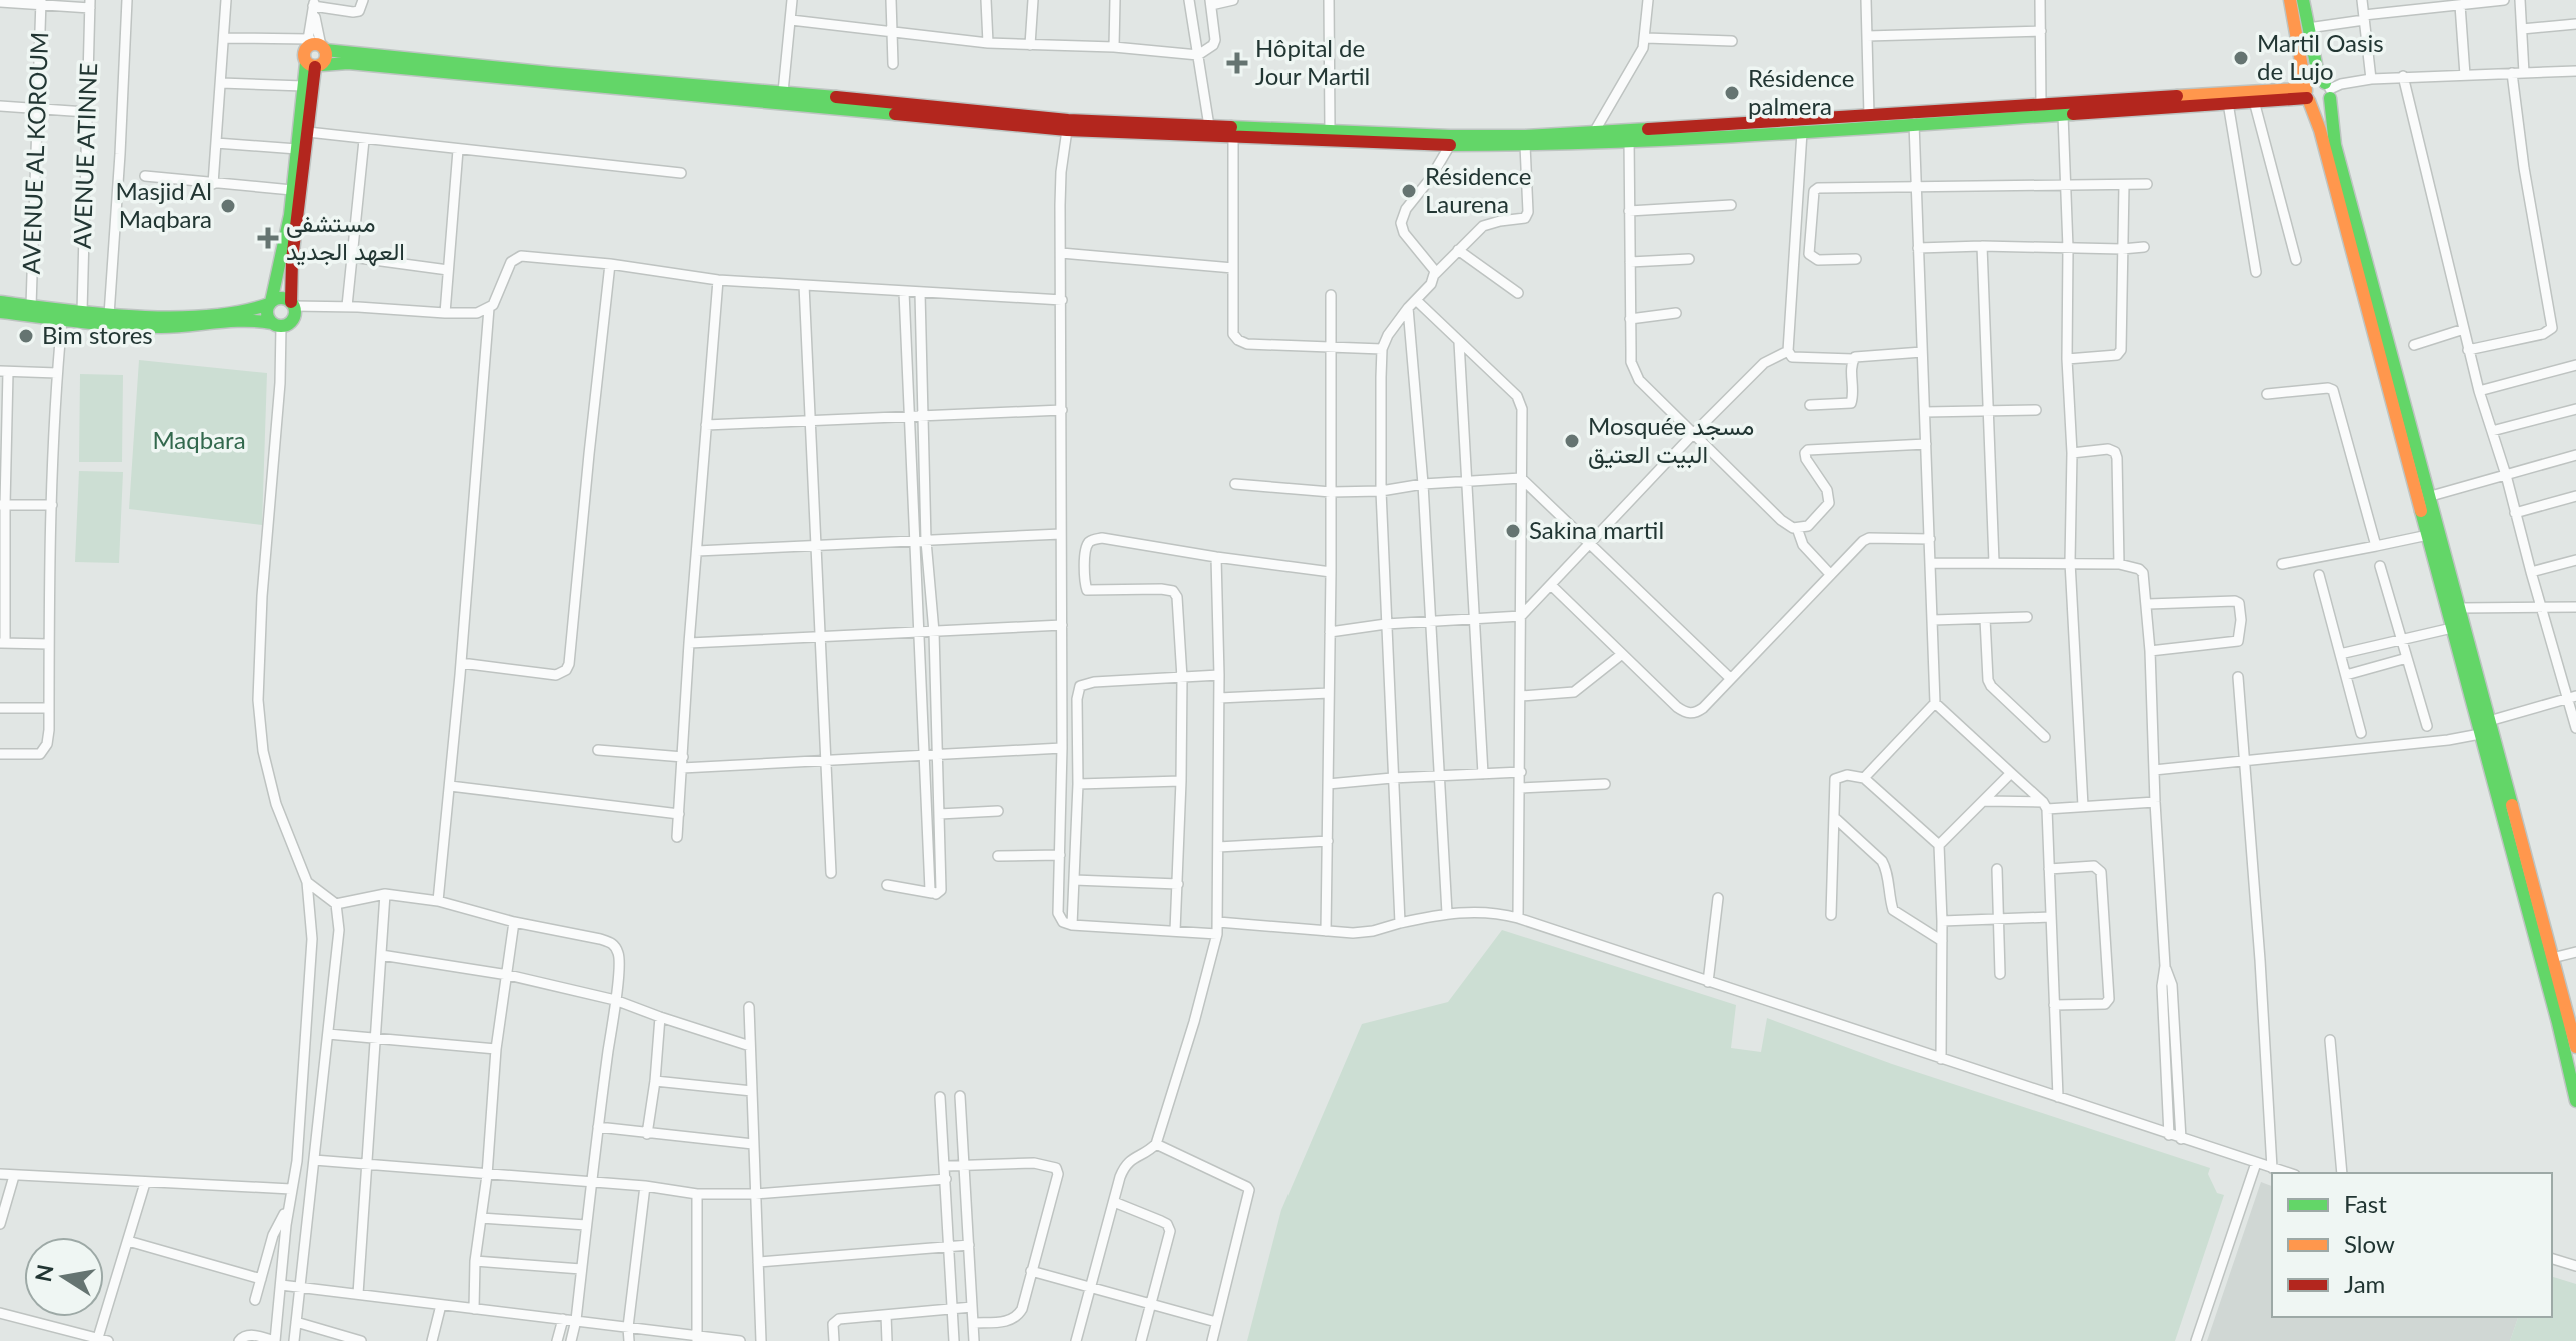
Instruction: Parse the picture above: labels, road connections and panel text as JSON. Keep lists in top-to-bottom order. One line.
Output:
{"streets":{"street":["AVENUE AL KOROUM","AVENUE ATINNE"]},"parks":["Maqbara"],"places":{"other":["Martil Oasis de Lujo","Résidence palmera","Résidence Laurena","Masjid Al Maqbara","Bim stores","Mosquée مسجد البيت العتيق","Sakina martil"],"health":["Hôpital de Jour Martil","مستشفى العهد الجديد"]},"legend":["Fast","Slow","Jam"],"north":"left"}
